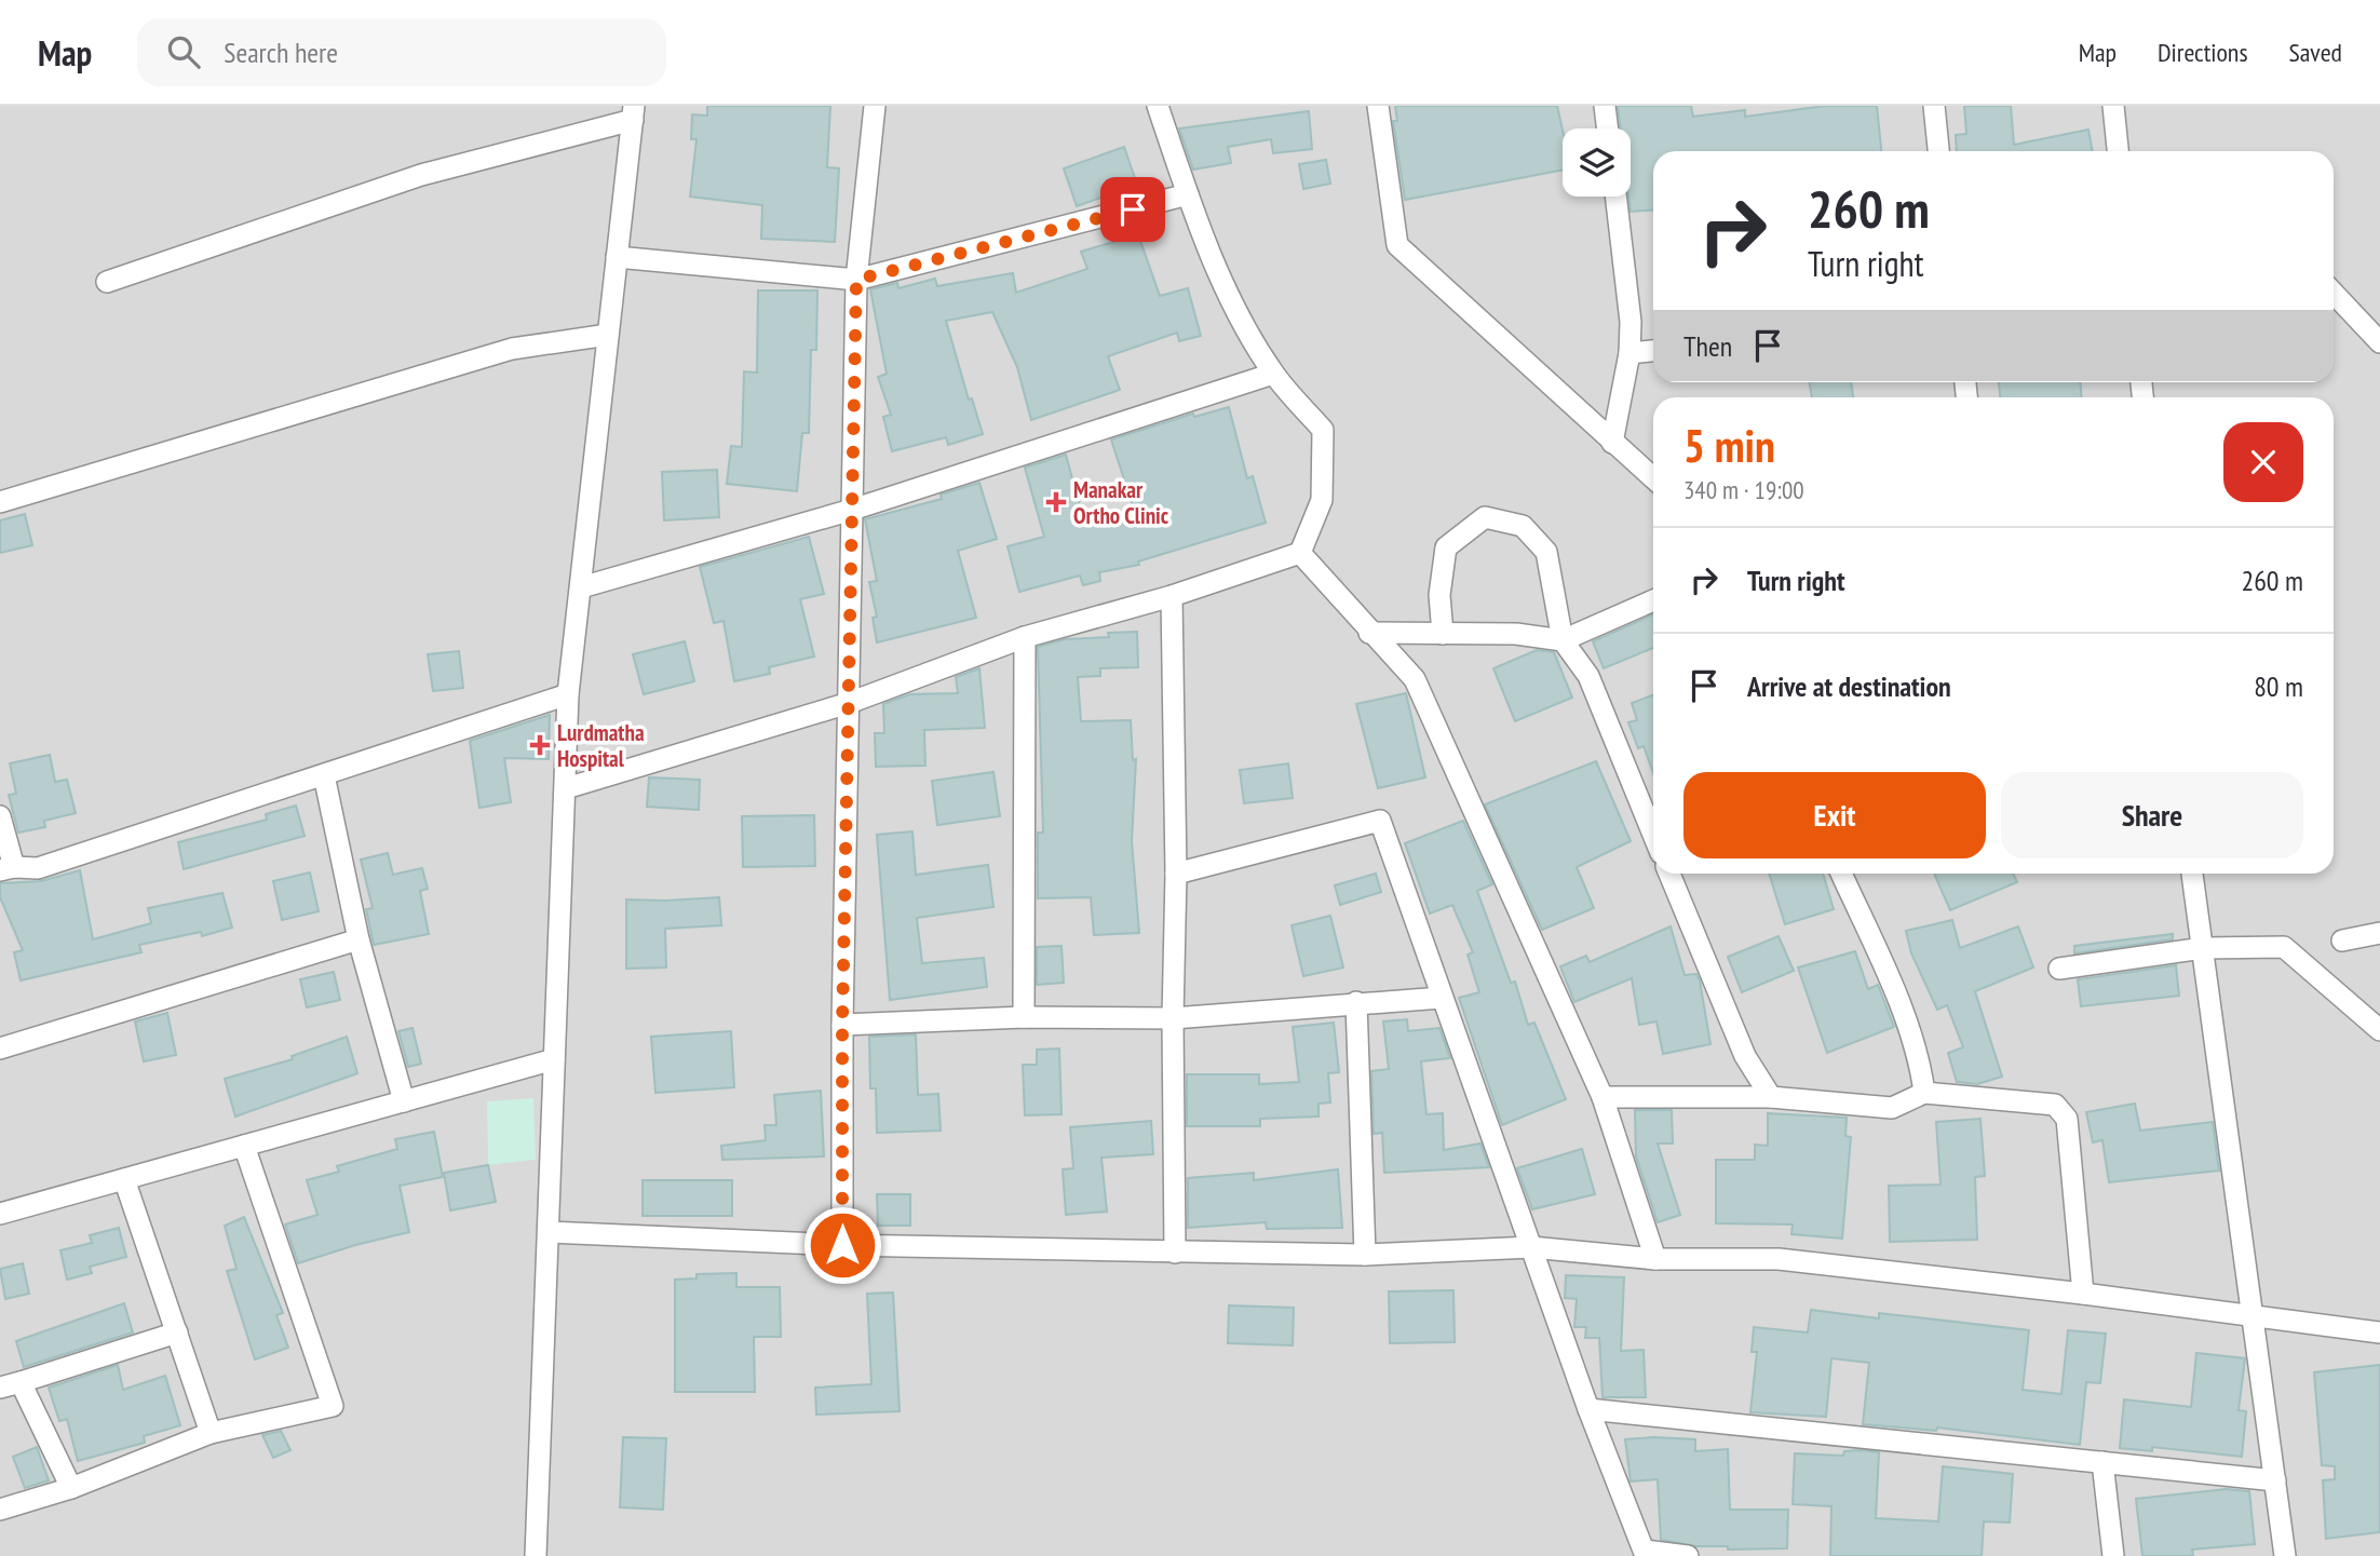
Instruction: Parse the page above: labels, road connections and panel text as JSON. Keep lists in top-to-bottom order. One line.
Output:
{"places":{"health":["Manakar Ortho Clinic","Lurdmatha Hospital"]},"page":{"header":"Map","search":"Search here","nav":["Map","Directions","Saved"],"turn":["260 m","Turn right"],"then":"Then","heading":["5 min","340 m · 19:00"],"list":[{"name":"Turn right","value":"260 m"},{"name":"Arrive at destination","value":"80 m"}],"buttons":["Exit","Share"]}}
